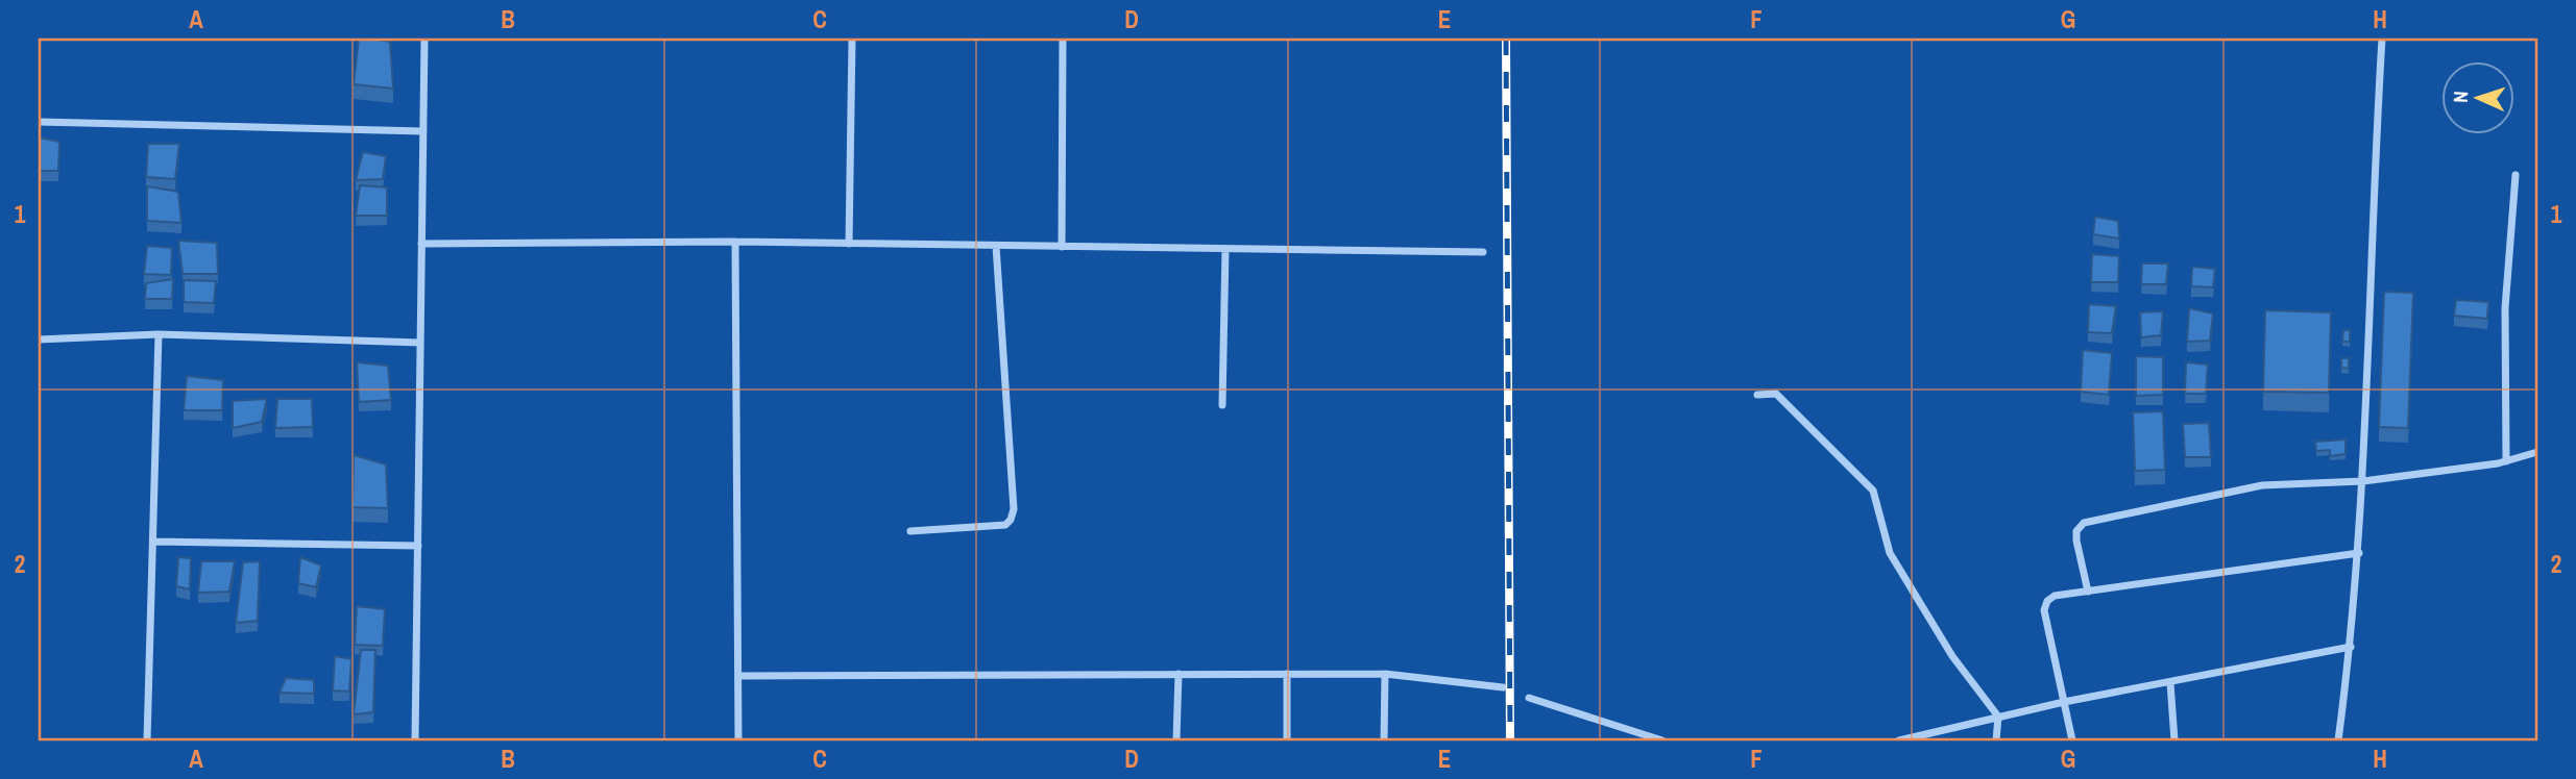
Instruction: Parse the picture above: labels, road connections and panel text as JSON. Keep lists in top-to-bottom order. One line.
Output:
{"north":"left","grid":{"columns":["A","B","C","D","E","F","G","H"],"rows":["1","2"]}}
